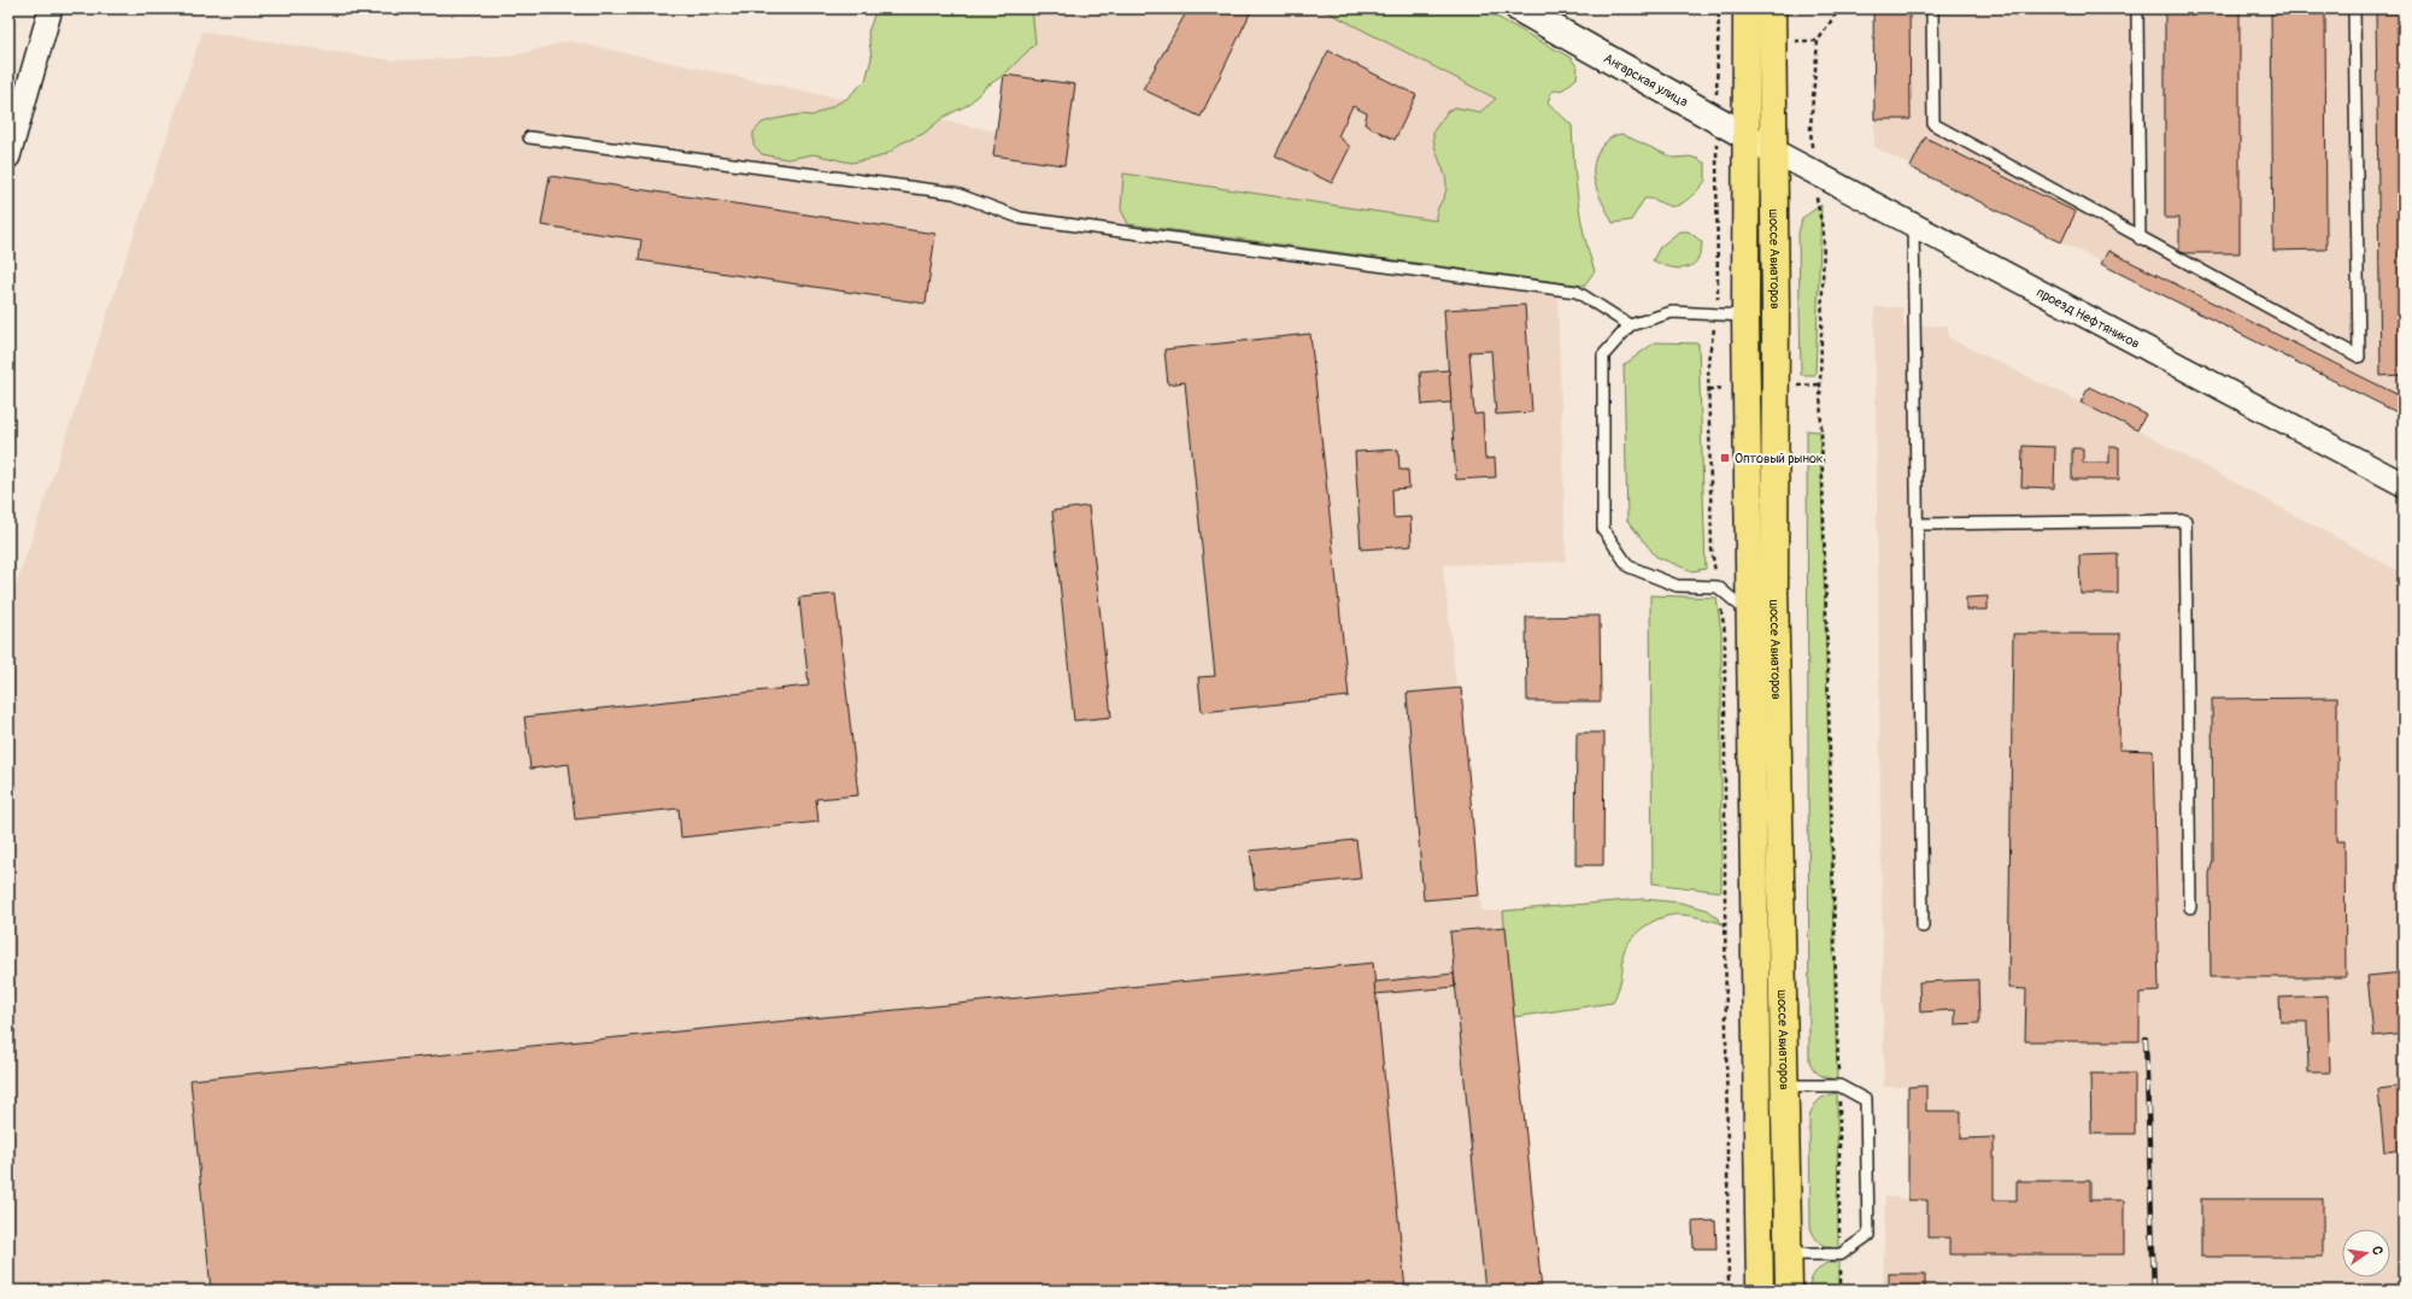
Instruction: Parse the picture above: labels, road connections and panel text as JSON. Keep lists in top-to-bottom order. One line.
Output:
{"streets":{"main road":["Ангарская улица","шоссе Авиаторов"],"street":["проезд Нефтяников"]},"crossings":[["Ангарская улица","шоссе Авиаторов"],["Ангарская улица","проезд Нефтяников"],["шоссе Авиаторов","проезд Нефтяников"]],"places":{"transit":["Оптовый рынок"]},"north":"right"}
